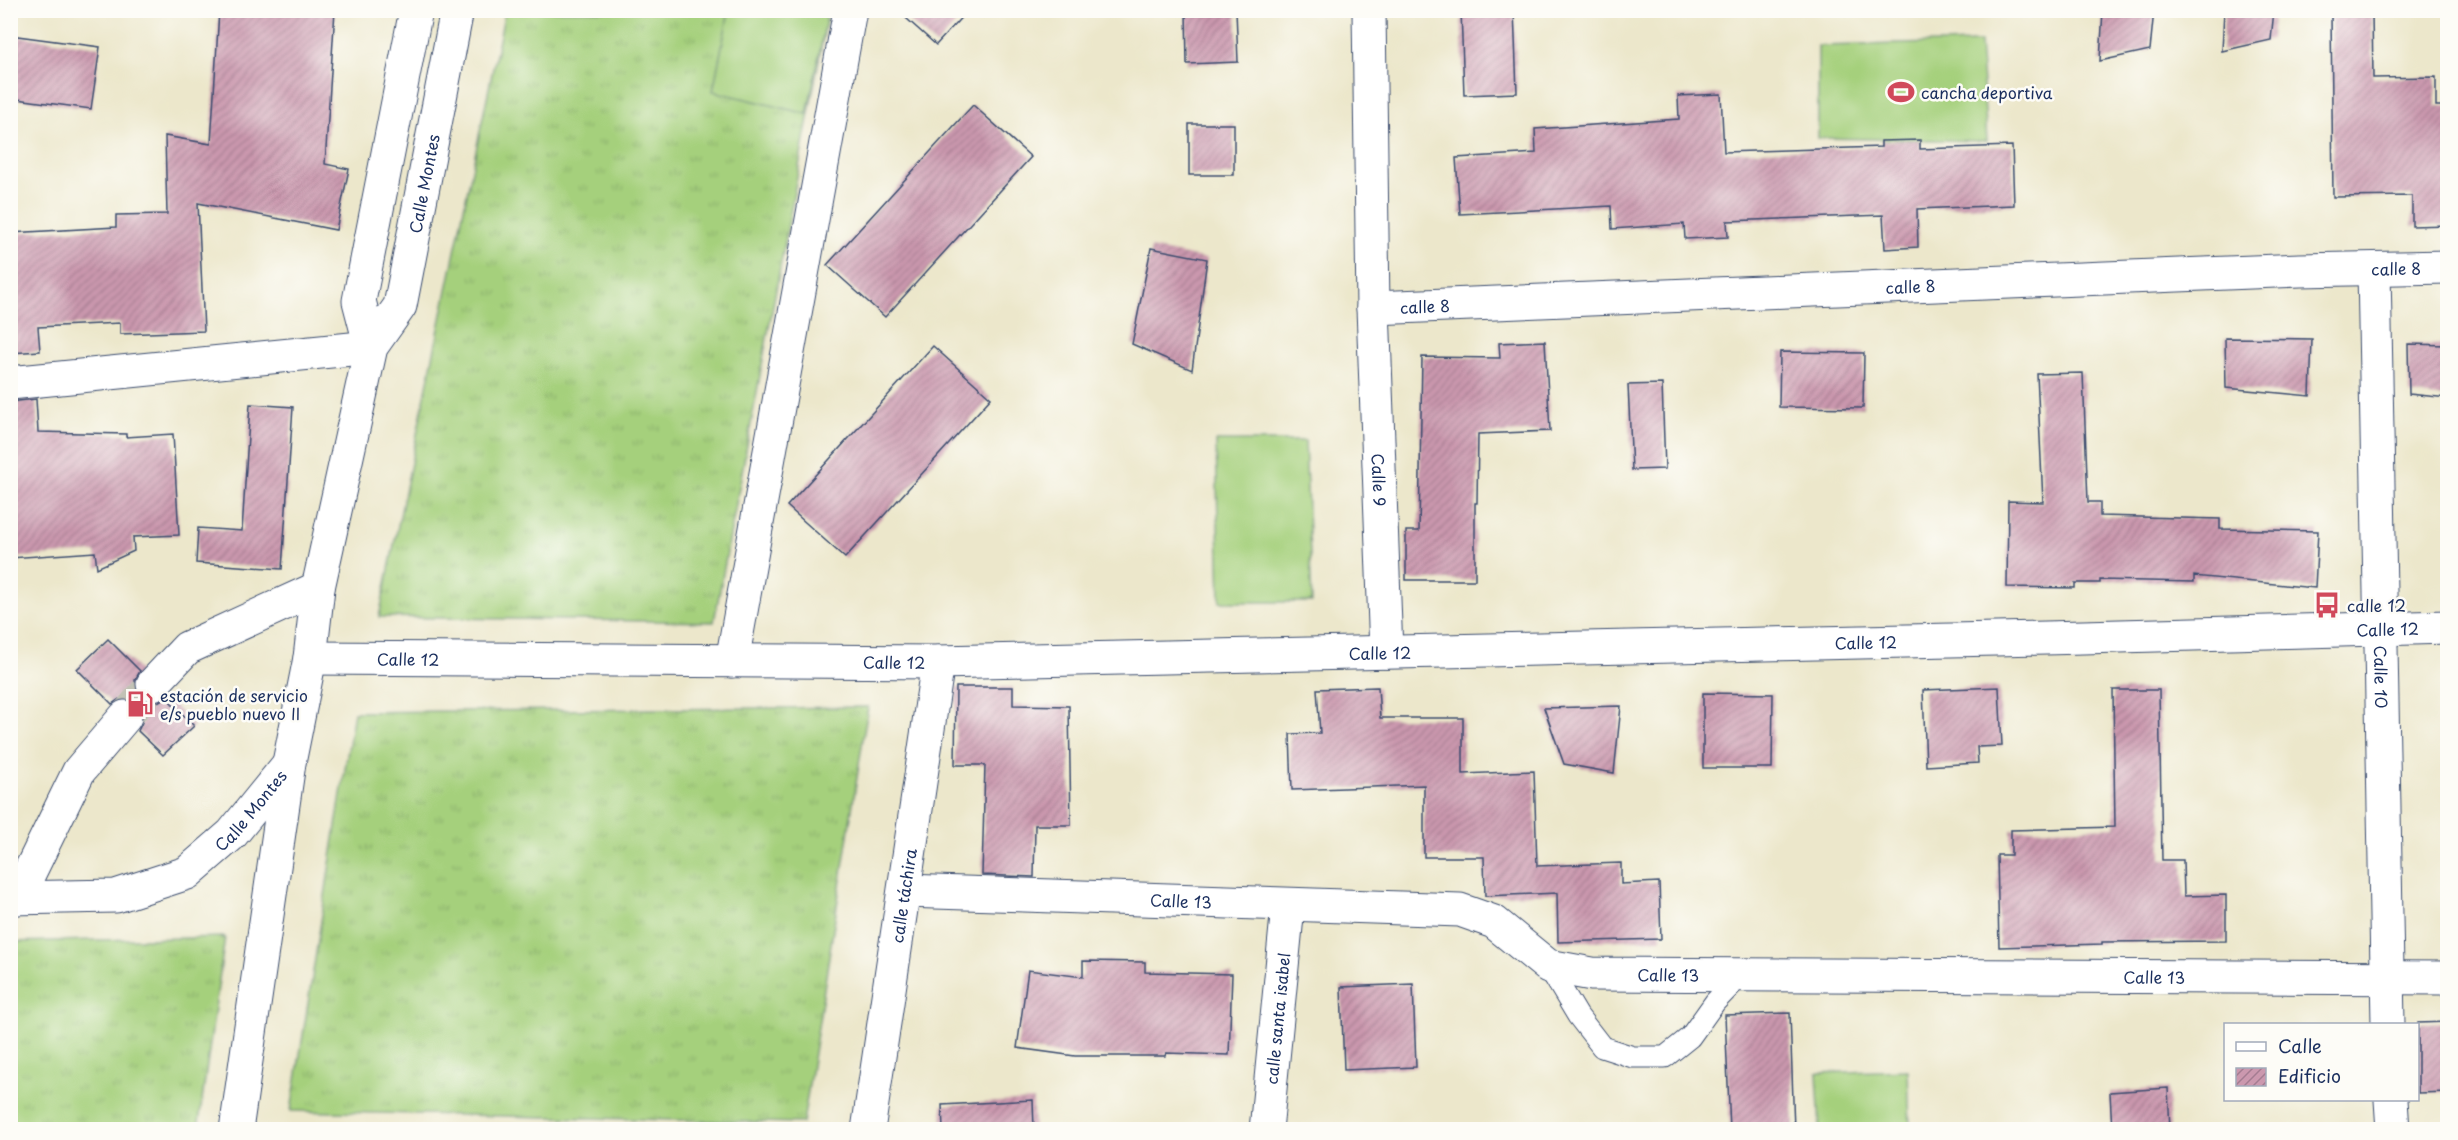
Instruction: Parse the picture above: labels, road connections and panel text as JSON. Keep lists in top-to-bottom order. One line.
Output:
{"streets":{"street":["Calle Montes","calle 8","Calle 9","Calle 12","Calle 10","calle táchira","Calle 13","calle santa isabel"]},"crossings":[["Calle Montes","Calle 12"],["calle 8","Calle 9"],["calle 8","Calle 10"],["Calle 9","Calle 12"],["Calle 12","Calle 10"],["Calle 12","calle táchira"],["Calle 10","Calle 13"],["calle táchira","Calle 13"],["Calle 13","calle santa isabel"]],"places":{"sports":["cancha deportiva"],"bus stop":["calle 12"],"fuel station":["estación de servicio e/s pueblo nuevo II"]},"legend":["Calle","Edificio"]}
